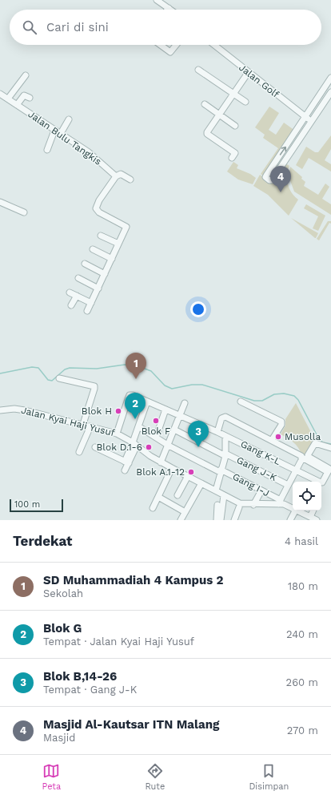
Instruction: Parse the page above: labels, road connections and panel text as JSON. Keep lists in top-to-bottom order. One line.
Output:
{"streets":{"street":["Jalan Golf","Jalan Bulu Tangkis","Jalan Kyai Haji Yusuf","Gang K-L","Gang J-K","Gang I-J"]},"crossings":[["Jalan Kyai Haji Yusuf","Gang K-L"],["Jalan Kyai Haji Yusuf","Gang I-J"]],"places":["Blok H","Blok F","Musolla","Blok D.1-6","Blok A.1-12"],"scale_bar":"100 m","page":{"search":"Cari di sini","pins":["4","1","2","3"],"scale":"100 m","heading":["Terdekat","4 hasil"],"list":[{"mark":"1","name":"SD Muhammadiah 4 Kampus 2","note":"Sekolah","value":"180 m"},{"mark":"2","name":"Blok G","note":"Tempat · Jalan Kyai Haji Yusuf","value":"240 m"},{"mark":"3","name":"Blok B,14-26","note":"Tempat · Gang J-K","value":"260 m"},{"mark":"4","name":"Masjid Al-Kautsar ITN Malang","note":"Masjid","value":"270 m"}],"nav":["Peta","Rute","Disimpan"]}}
